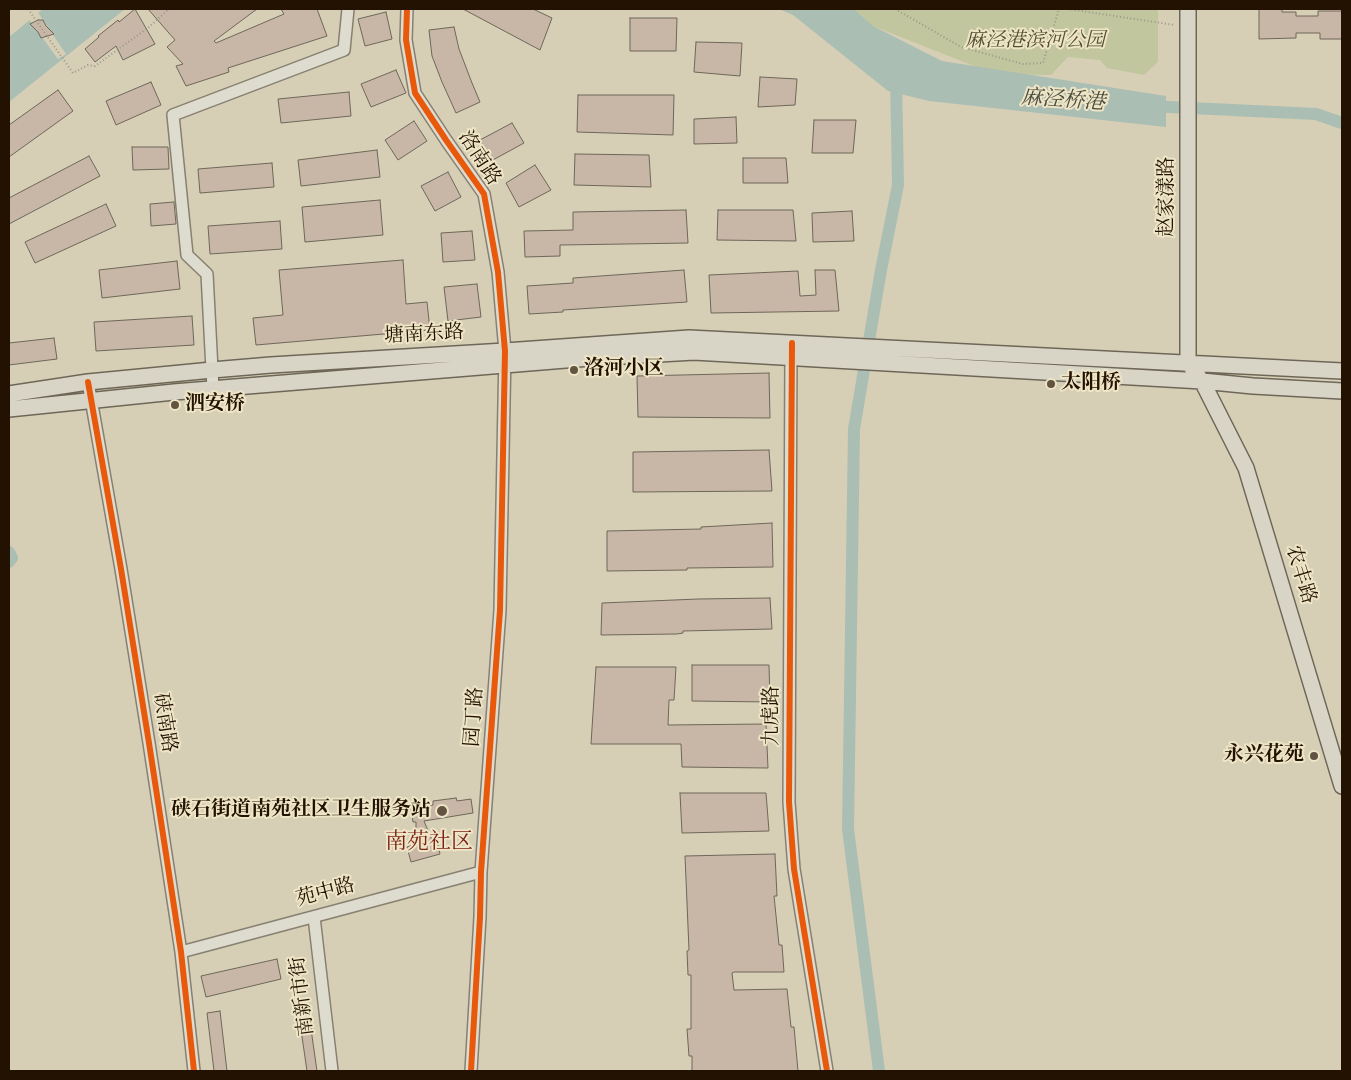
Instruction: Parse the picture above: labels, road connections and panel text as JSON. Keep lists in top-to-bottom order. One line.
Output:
{"streets":{"main road":["赵家漾路","塘南东路","农丰路"],"street":["洛南路","九虎路","园丁路","硖南路","苑中路","南新市街"]},"crossings":[["洛南路","塘南东路"],["洛南路","园丁路"],["塘南东路","九虎路"],["塘南东路","园丁路"],["塘南东路","硖南路"],["园丁路","苑中路"],["硖南路","苑中路"],["苑中路","南新市街"]],"districts":["南苑社区"],"water":["麻泾桥港"],"parks":["麻泾港滨河公园"],"places":["洛河小区","太阳桥","泗安桥","永兴花苑","硖石街道南苑社区卫生服务站"]}
